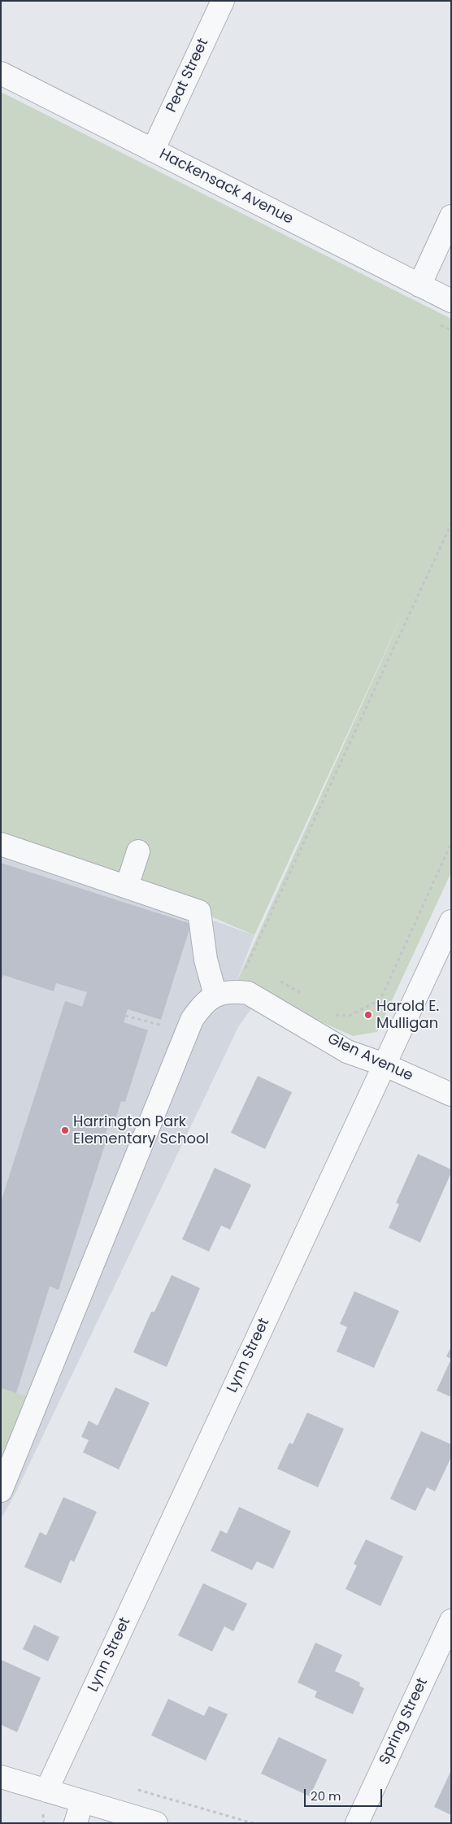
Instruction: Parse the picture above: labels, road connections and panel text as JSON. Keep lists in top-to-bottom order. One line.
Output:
{"streets":{"street":["Peat Street","Hackensack Avenue","Glen Avenue","Lynn Street","Spring Street"]},"crossings":[["Peat Street","Hackensack Avenue"],["Glen Avenue","Lynn Street"]],"places":["Harold E. Mulligan","Harrington Park Elementary School"],"scale_bar":"20 m"}
